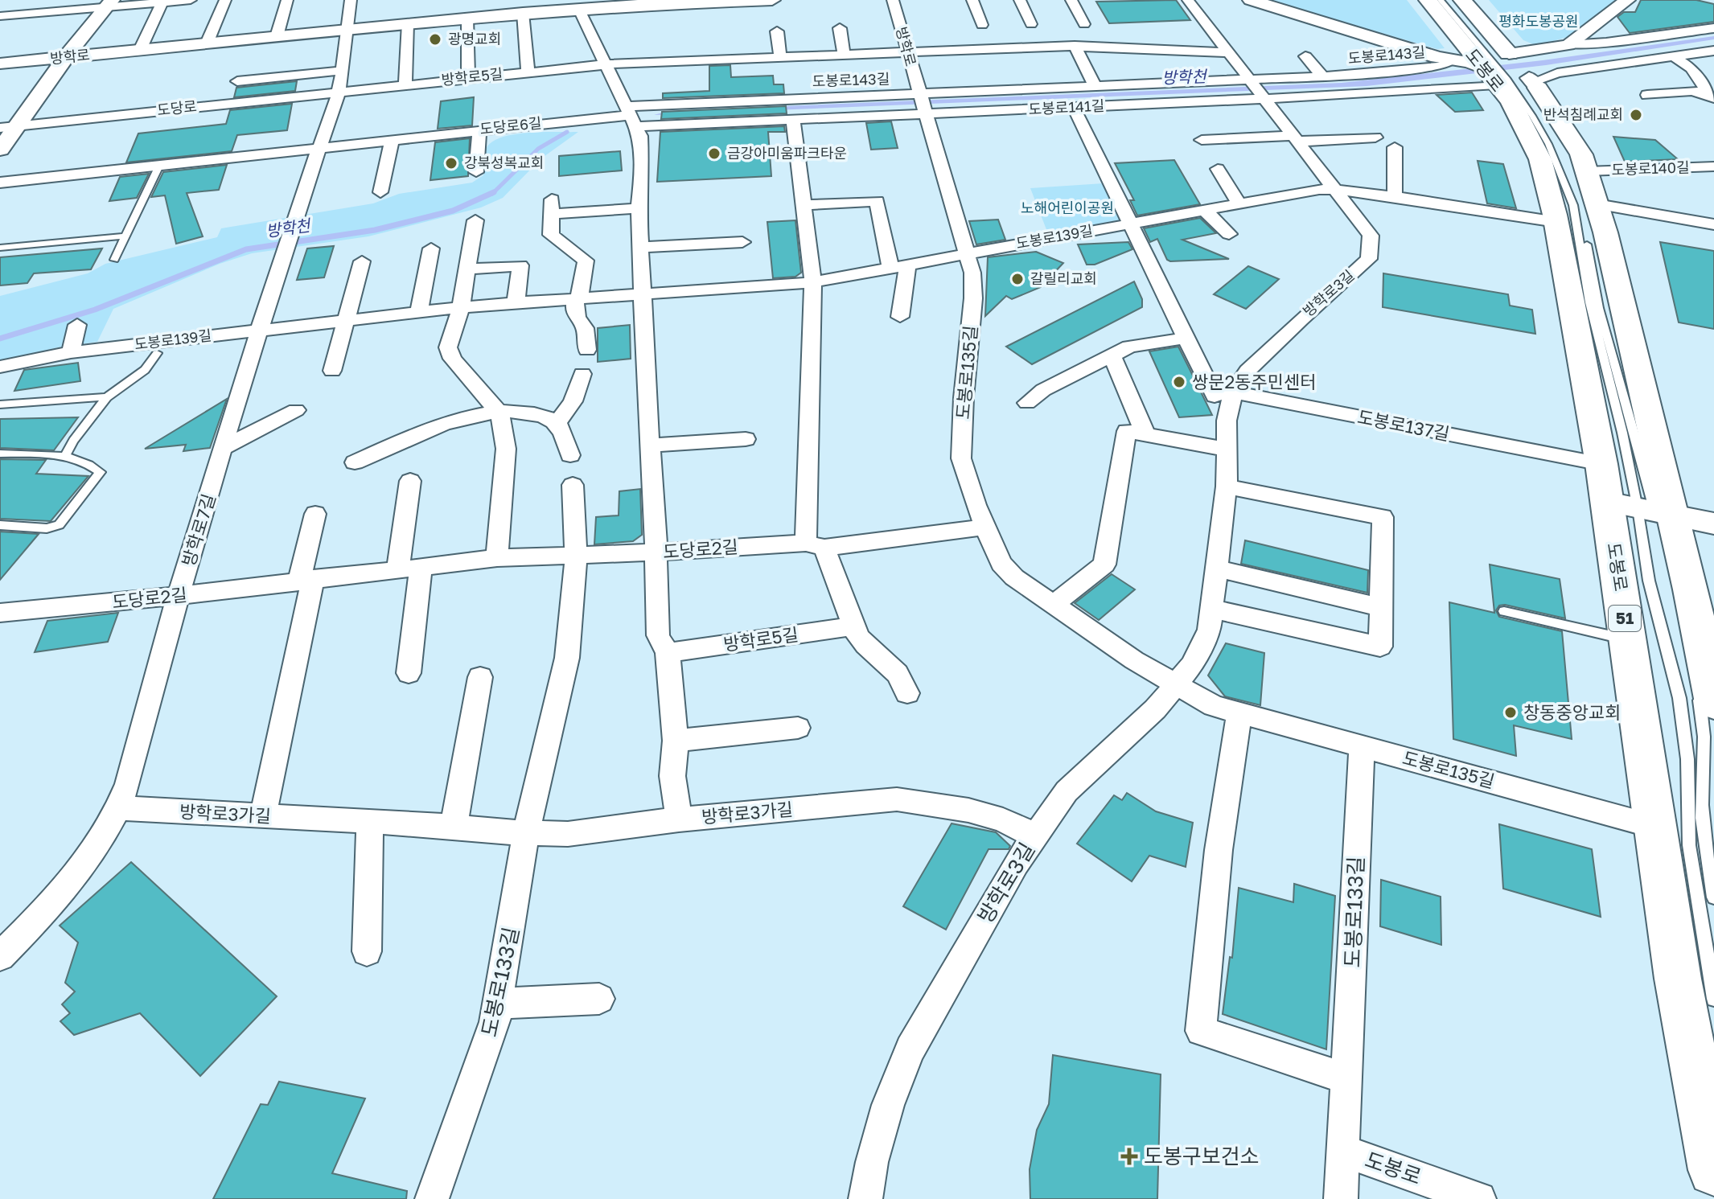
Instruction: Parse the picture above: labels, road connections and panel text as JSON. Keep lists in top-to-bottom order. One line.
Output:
{"streets":{"main road":["방학로","도봉로","51"],"street":["도봉로143길","방학로5길","도봉로141길","도당로","도당로6길","도봉로140길","도봉로139길","방학로3길","도봉로135길","도봉로137길","방학로7길","도당로2길","방학로3가길","도봉로133길"]},"crossings":[["방학로","도봉로143길"],["방학로","방학로5길"],["방학로","도봉로141길"],["방학로","도봉로135길"],["방학로","방학로7길"],["도봉로143길","방학로5길"],["도봉로143길","도봉로141길"],["도봉로143길","도당로6길"],["도봉로143길","방학로3길"],["도봉로143길","도봉로135길"],["도봉로","도봉로141길"],["도봉로","도봉로140길"],["도봉로","도봉로139길"],["도봉로","도봉로135길"],["도봉로","도봉로137길"],["도봉로","도봉로133길"],["방학로5길","도당로"],["방학로5길","방학로7길"],["도봉로141길","도당로6길"],["도봉로141길","방학로3길"],["도봉로141길","도봉로135길"],["도당로","방학로7길"],["도당로6길","방학로7길"],["도봉로139길","방학로3길"],["도봉로139길","도봉로135길"],["도봉로139길","방학로7길"],["방학로3길","도봉로135길"],["방학로3길","도봉로137길"],["방학로3길","방학로3가길"],["도봉로135길","도당로2길"],["도봉로135길","도봉로133길"],["방학로7길","도당로2길"],["방학로7길","방학로3가길"],["방학로3가길","도봉로133길"]],"water":["방학천"],"parks":["평화도봉공원","노해어린이공원"],"places":{"other":["광명교회","반석침례교회","금강아미움파크타운","강북성복교회","갈릴리교회","쌍문2동주민센터","창동중앙교회"],"health":["도봉구보건소"]}}
